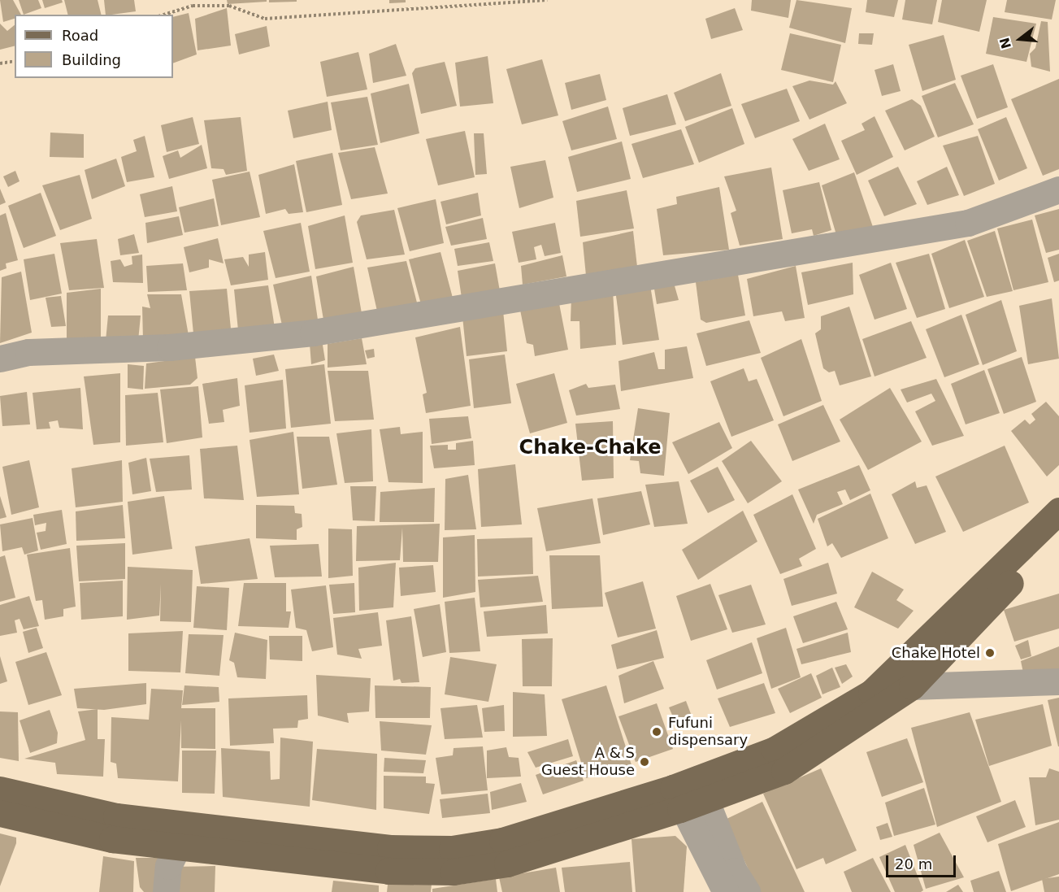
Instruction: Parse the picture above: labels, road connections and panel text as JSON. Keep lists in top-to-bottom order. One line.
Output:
{"districts":["Chake-Chake"],"places":["Chake Hotel","Fufuni dispensary","A & S Guest House"],"legend":["Road","Building"],"scale_bar":"20 m","north":"left"}
